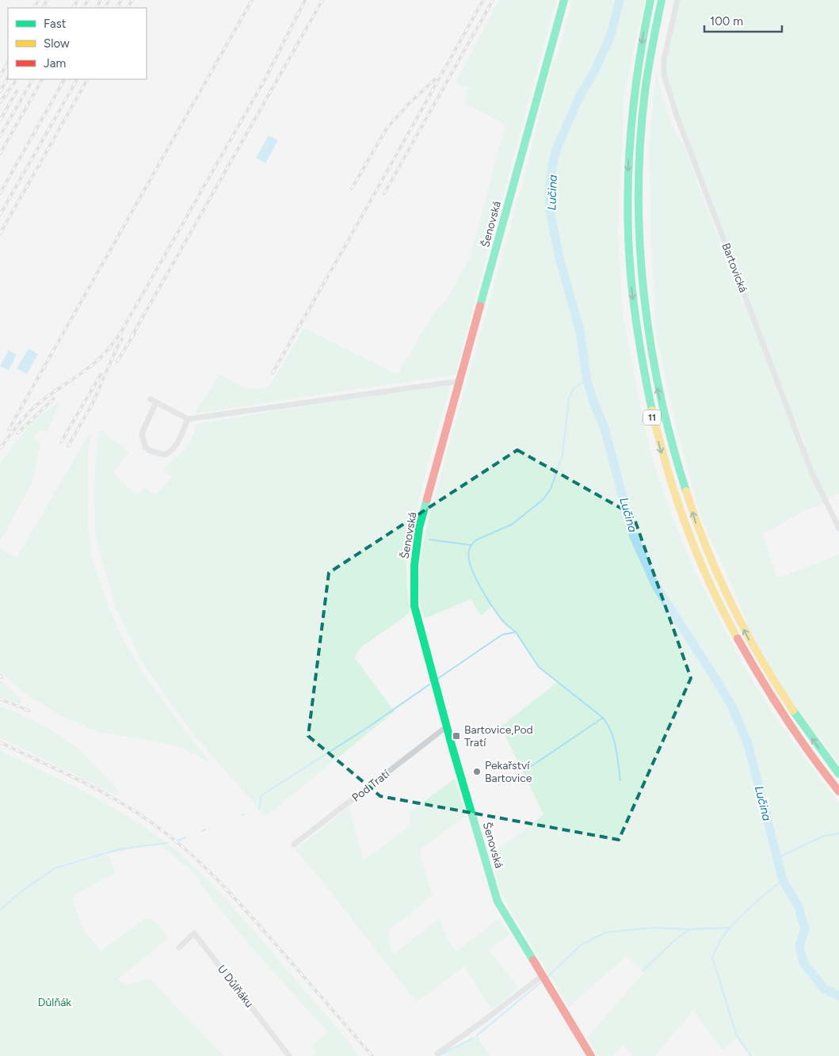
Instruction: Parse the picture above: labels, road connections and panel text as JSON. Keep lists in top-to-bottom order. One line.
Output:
{"streets":{"main road":["Šenovská","11"],"street":["Bartovická","Pod Tratí","U Důlňáku"]},"crossings":[["Šenovská","Pod Tratí"]],"water":["Lučina"],"parks":["Důlňák"],"places":{"transit":["Bartovice,Pod Tratí"],"other":["Pekařství Bartovice"]},"legend":["Fast","Slow","Jam"],"scale_bar":"100 m"}
